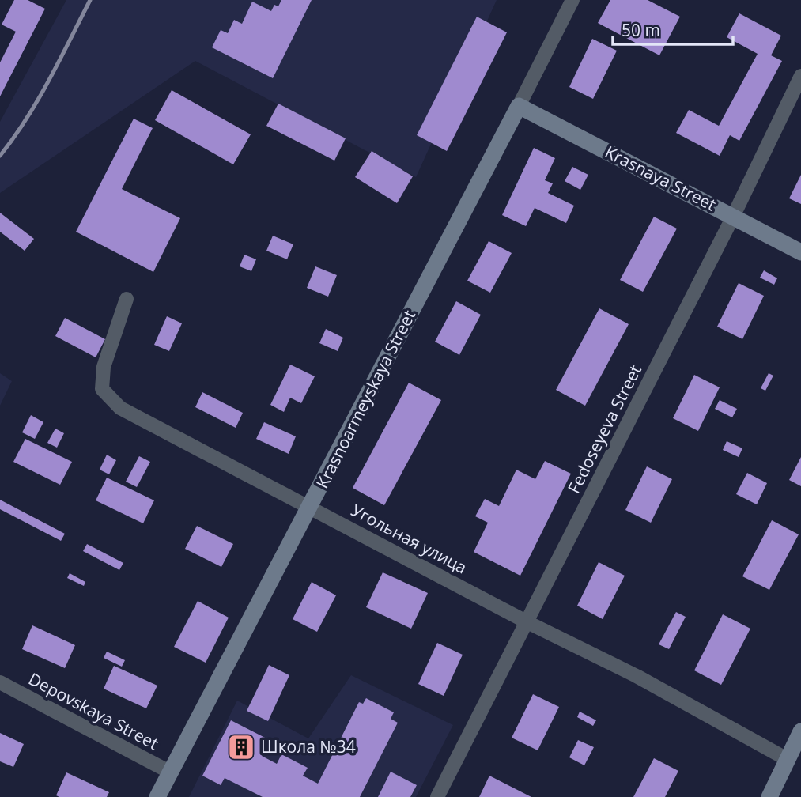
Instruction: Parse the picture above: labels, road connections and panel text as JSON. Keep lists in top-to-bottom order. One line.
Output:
{"streets":{"street":["Krasnaya Street","Krasnoarmeyskaya Street","Fedoseyeva Street","Угольная улица","Depovskaya Street"]},"crossings":[["Krasnaya Street","Krasnoarmeyskaya Street"],["Krasnaya Street","Fedoseyeva Street"],["Krasnoarmeyskaya Street","Угольная улица"],["Krasnoarmeyskaya Street","Depovskaya Street"],["Fedoseyeva Street","Угольная улица"]],"places":{"building":["Школа №34"]},"scale_bar":"50 m"}
